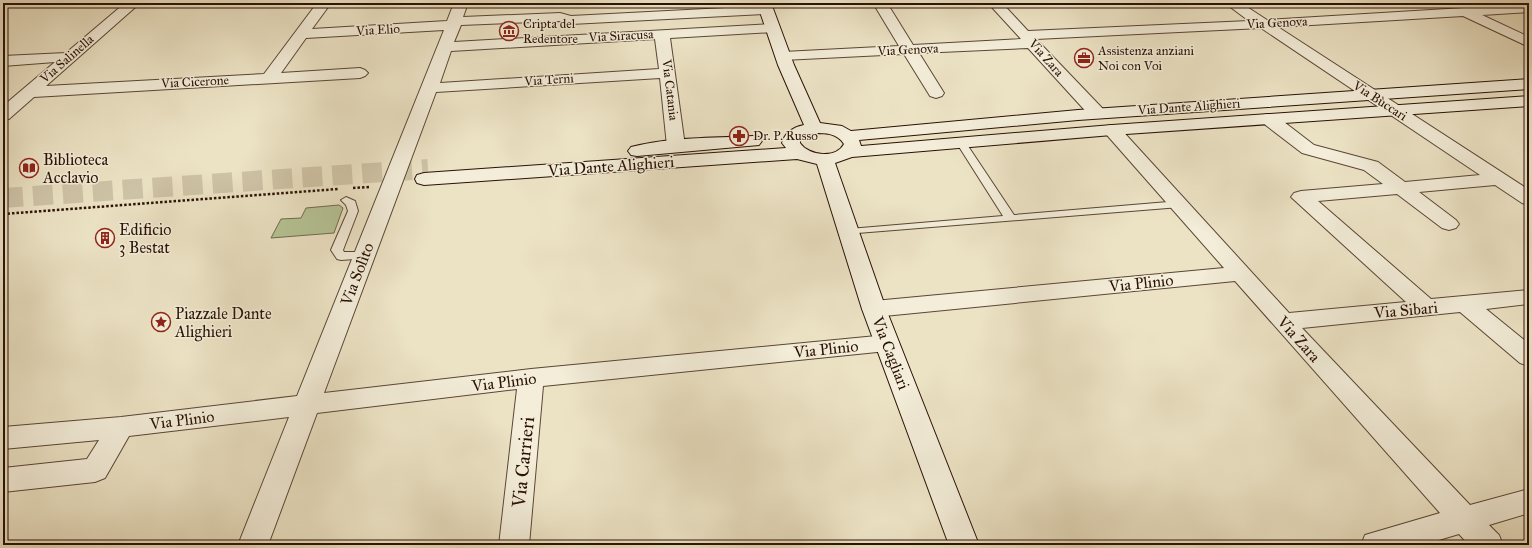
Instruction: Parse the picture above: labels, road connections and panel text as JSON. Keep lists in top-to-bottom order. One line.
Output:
{"streets":{"street":["Via Genova","Via Elio","Via Siracusa","Via Zara","Via Salinella","Via Terni","Via Cicerone","Via Catania","Via Bùccari","Via Dante Alighieri","Via Solìto","Via Plinio","Via Sibari","Via Cagliari","Via Carrieri"]},"crossings":[["Via Genova","Via Zara"],["Via Genova","Via Bùccari"],["Via Elio","Via Solìto"],["Via Siracusa","Via Catania"],["Via Siracusa","Via Solìto"],["Via Zara","Via Dante Alighieri"],["Via Zara","Via Plinio"],["Via Zara","Via Sibari"],["Via Salinella","Via Cicerone"],["Via Terni","Via Catania"],["Via Terni","Via Solìto"],["Via Catania","Via Dante Alighieri"],["Via Bùccari","Via Dante Alighieri"],["Via Solìto","Via Plinio"],["Via Plinio","Via Cagliari"],["Via Plinio","Via Carrieri"]],"places":{"museum":["Cripta del Redentore"],"office":["Assistenza anziani Noi con Voi"],"pharmacy":["Dr. P. Russo"],"library":["Biblioteca Acclavio"],"building":["Edificio 3 Bestat"],"place":["Piazzale Dante Alighieri"]}}
